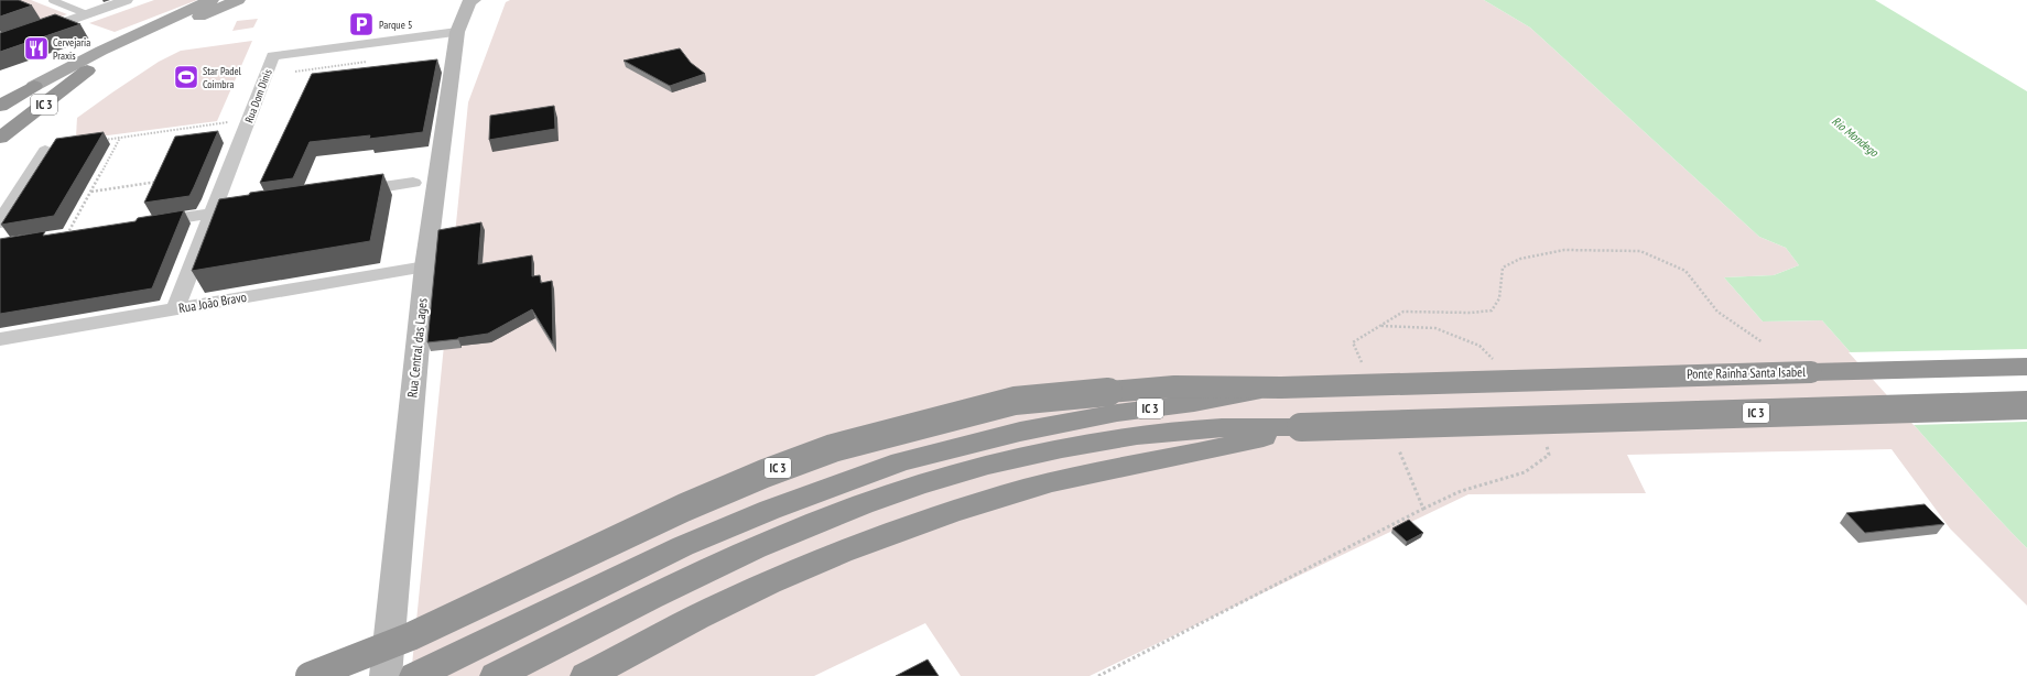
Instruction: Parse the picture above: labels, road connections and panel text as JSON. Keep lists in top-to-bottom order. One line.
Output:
{"streets":{"highway":["IC 3","Ponte Rainha Santa Isabel"],"main road":["Rua Central das Lages"],"street":["Rua Dom Dinis","Rua João Bravo"]},"crossings":[["Rua Dom Dinis","Rua João Bravo"],["Rua Dom Dinis","Rua Central das Lages"],["IC 3","Ponte Rainha Santa Isabel"],["Rua João Bravo","Rua Central das Lages"]],"water":["Rio Mondego"],"places":{"parking":["Parque 5"],"restaurant":["Cervejaria Praxis"],"sports":["Star Padel Coimbra"]}}
